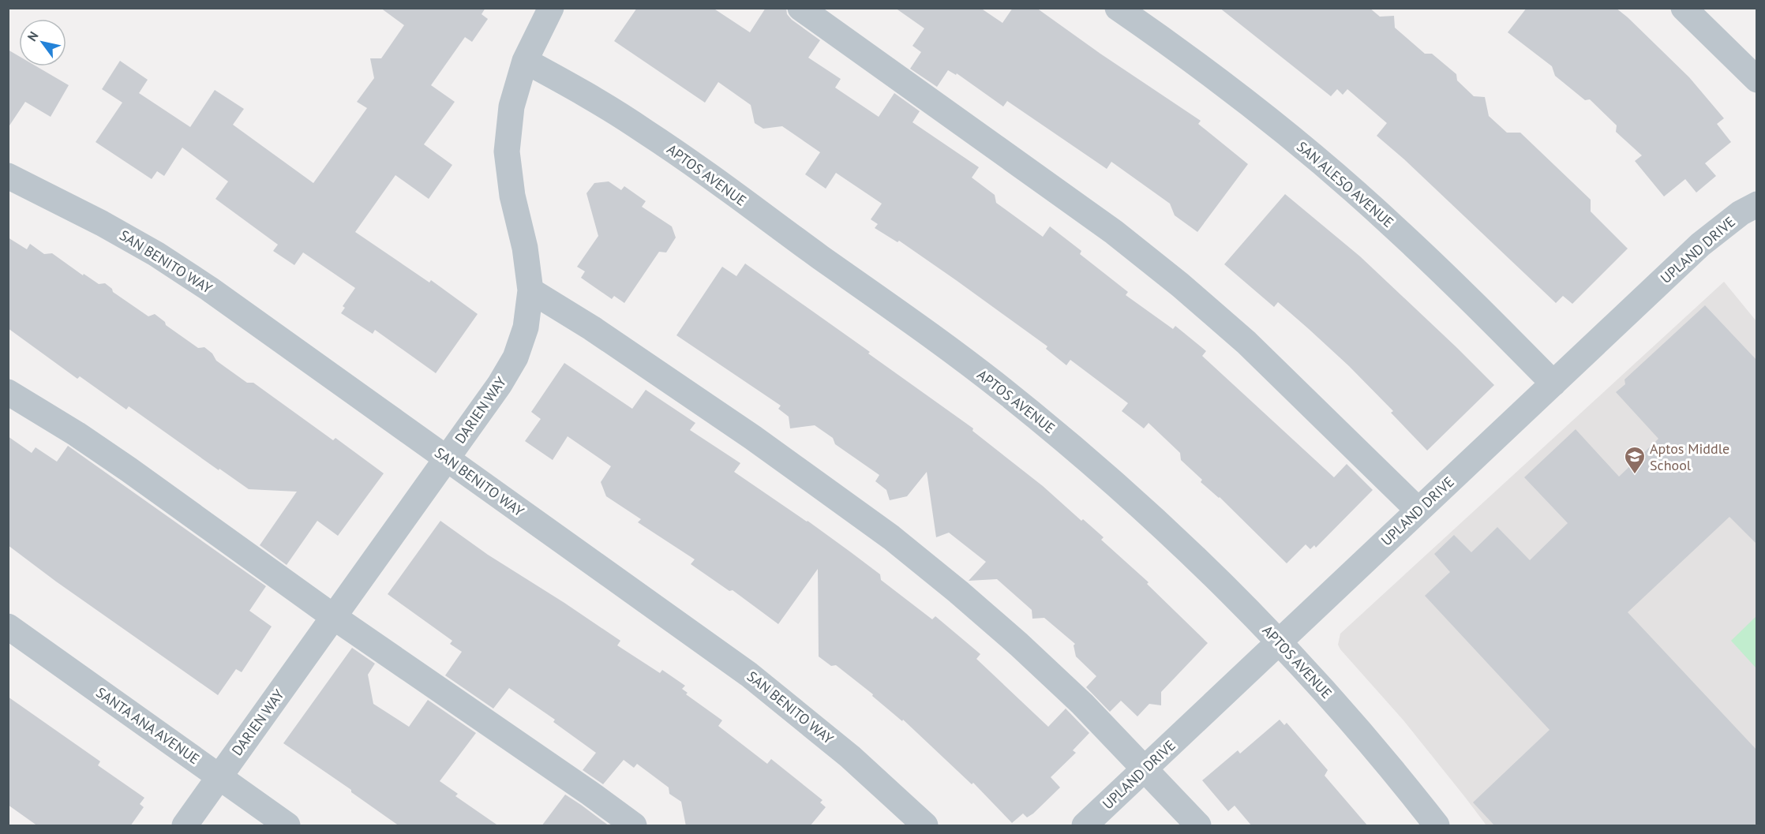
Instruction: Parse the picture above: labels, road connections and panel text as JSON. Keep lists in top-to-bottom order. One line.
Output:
{"streets":{"street":["APTOS AVENUE","SAN ALESO AVENUE","UPLAND DRIVE","SAN BENITO WAY","DARIEN WAY","SANTA ANA AVENUE"]},"crossings":[["APTOS AVENUE","UPLAND DRIVE"],["APTOS AVENUE","DARIEN WAY"],["SAN ALESO AVENUE","UPLAND DRIVE"],["SAN BENITO WAY","DARIEN WAY"],["DARIEN WAY","SANTA ANA AVENUE"]],"places":{"school or university":["Aptos Middle School"]},"north":"top left"}
